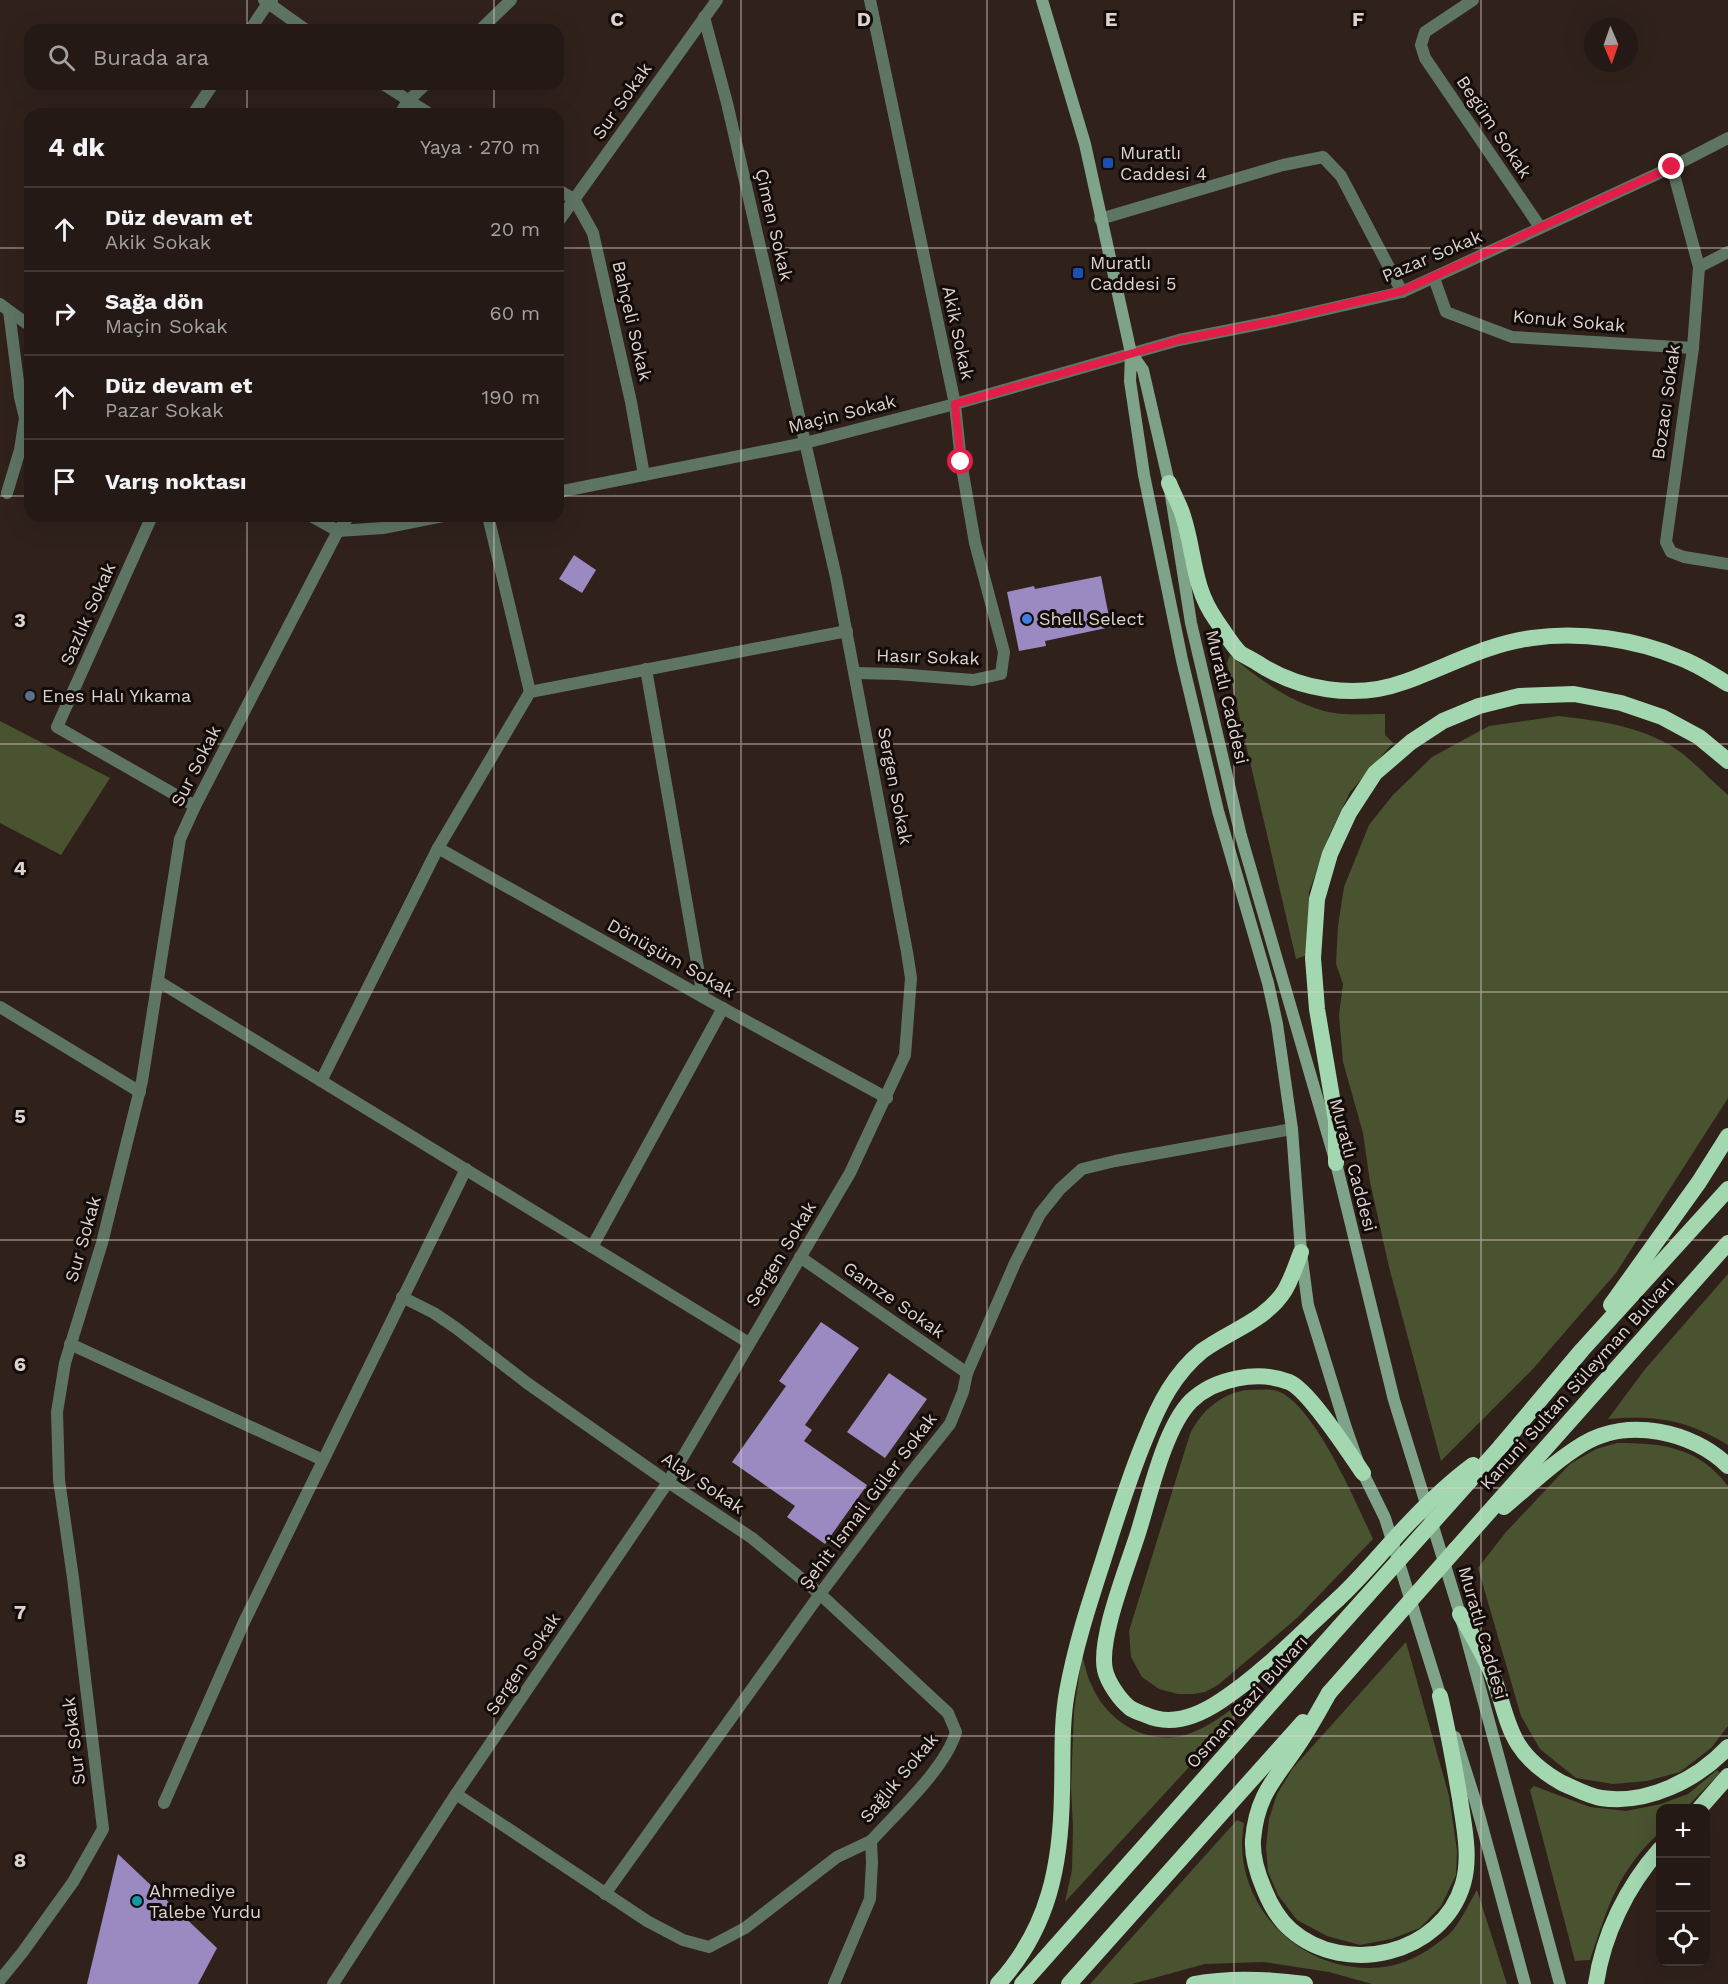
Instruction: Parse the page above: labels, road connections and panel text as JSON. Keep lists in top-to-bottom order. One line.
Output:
{"streets":{"highway":["Kanuni Sultan Süleyman Bulvarı","Osman Gazi Bulvarı"],"main road":["Muratlı Caddesi"],"street":["Sur Sokak","Begüm Sokak","Çimen Sokak","Pazar Sokak","Bahçeli Sokak","Konuk Sokak","Akik Sokak","Bozacı Sokak","Maçin Sokak","Sazlık Sokak","Hasır Sokak","Sergen Sokak","Dönüşüm Sokak","Gamze Sokak","Alay Sokak","Şehit İsmail Güler Sokak","Sağlık Sokak"]},"crossings":[["Sur Sokak","Çimen Sokak"],["Sur Sokak","Bahçeli Sokak"],["Sur Sokak","Sazlık Sokak"],["Begüm Sokak","Pazar Sokak"],["Çimen Sokak","Maçin Sokak"],["Çimen Sokak","Sergen Sokak"],["Pazar Sokak","Konuk Sokak"],["Pazar Sokak","Bozacı Sokak"],["Pazar Sokak","Maçin Sokak"],["Pazar Sokak","Muratlı Caddesi"],["Bahçeli Sokak","Maçin Sokak"],["Konuk Sokak","Bozacı Sokak"],["Akik Sokak","Maçin Sokak"],["Akik Sokak","Hasır Sokak"],["Maçin Sokak","Muratlı Caddesi"],["Maçin Sokak","Sergen Sokak"],["Hasır Sokak","Sergen Sokak"],["Muratlı Caddesi","Şehit İsmail Güler Sokak"],["Sergen Sokak","Dönüşüm Sokak"],["Sergen Sokak","Gamze Sokak"],["Sergen Sokak","Alay Sokak"],["Gamze Sokak","Şehit İsmail Güler Sokak"],["Kanuni Sultan Süleyman Bulvarı","Osman Gazi Bulvarı"],["Alay Sokak","Şehit İsmail Güler Sokak"],["Alay Sokak","Sağlık Sokak"]],"places":{"transit":["Muratlı Caddesi 4","Muratlı Caddesi 5"],"other":["Shell Select","Enes Halı Yıkama","Ahmediye Talebe Yurdu"]},"north":"bottom","page":{"search":"Burada ara","heading":["4 dk","Yaya · 270 m"],"list":[["Düz devam et","Akik Sokak","20 m"],["Sağa dön","Maçin Sokak","60 m"],["Düz devam et","Pazar Sokak","190 m"],"Varış noktası"],"map_buttons":["+","−"]},"grid":{"columns":["C","D","E","F"],"rows":["3","4","5","6","7","8"]}}
